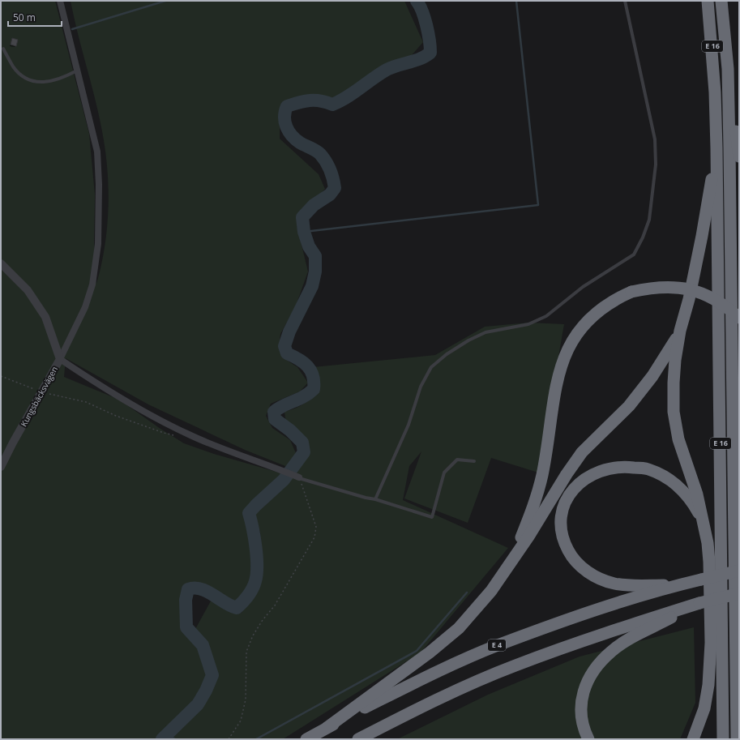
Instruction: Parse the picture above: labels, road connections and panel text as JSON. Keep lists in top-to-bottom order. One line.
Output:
{"streets":{"highway":["E 16","E 4"],"street":["Kungsbäcksvägen"]},"crossings":[["E 16","E 4"]],"scale_bar":"50 m"}
